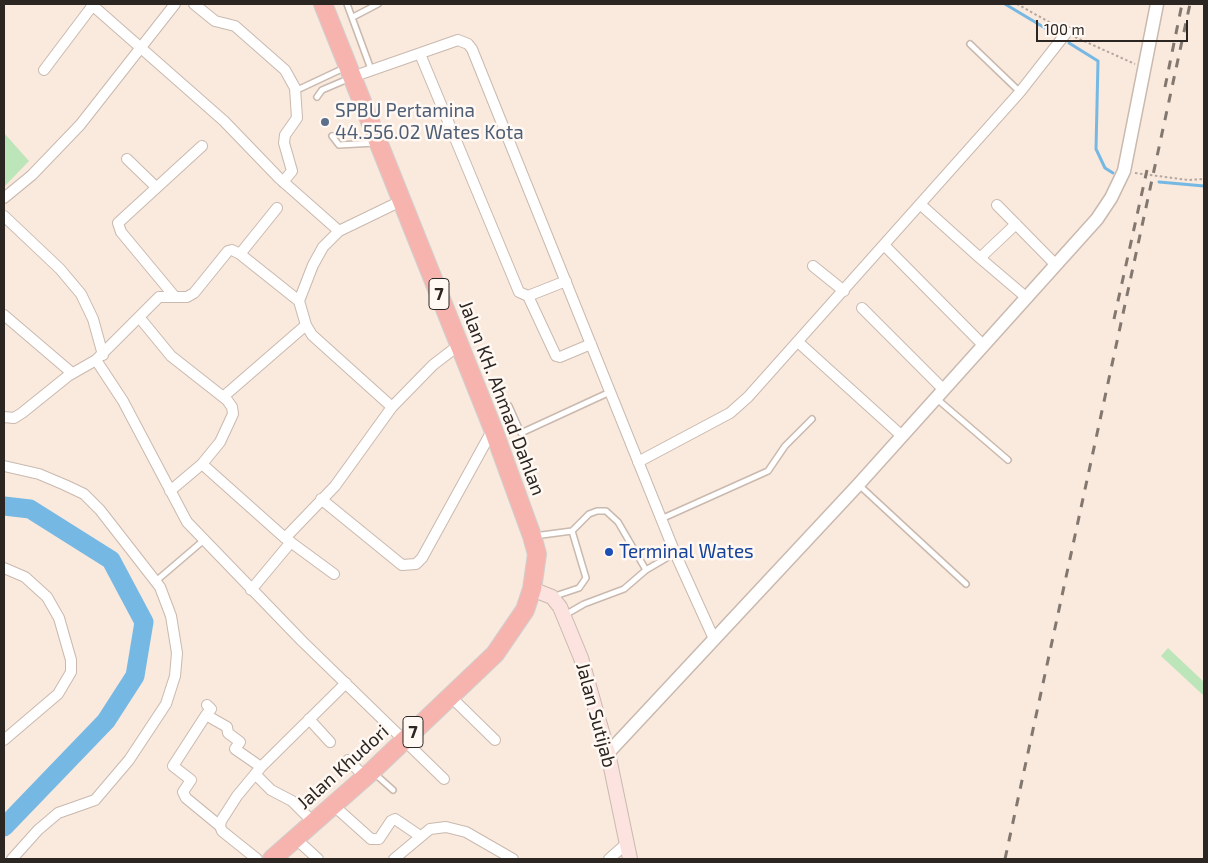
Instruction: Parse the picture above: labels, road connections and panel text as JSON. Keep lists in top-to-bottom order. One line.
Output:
{"streets":{"highway":["7","Jalan KH. Ahmad Dahlan","Jalan Khudori"],"main road":["Jalan Sutijab"]},"crossings":[["Jalan KH. Ahmad Dahlan","Jalan Khudori"]],"places":["SPBU Pertamina 44.556.02 Wates Kota","Terminal Wates"],"scale_bar":"100 m"}
